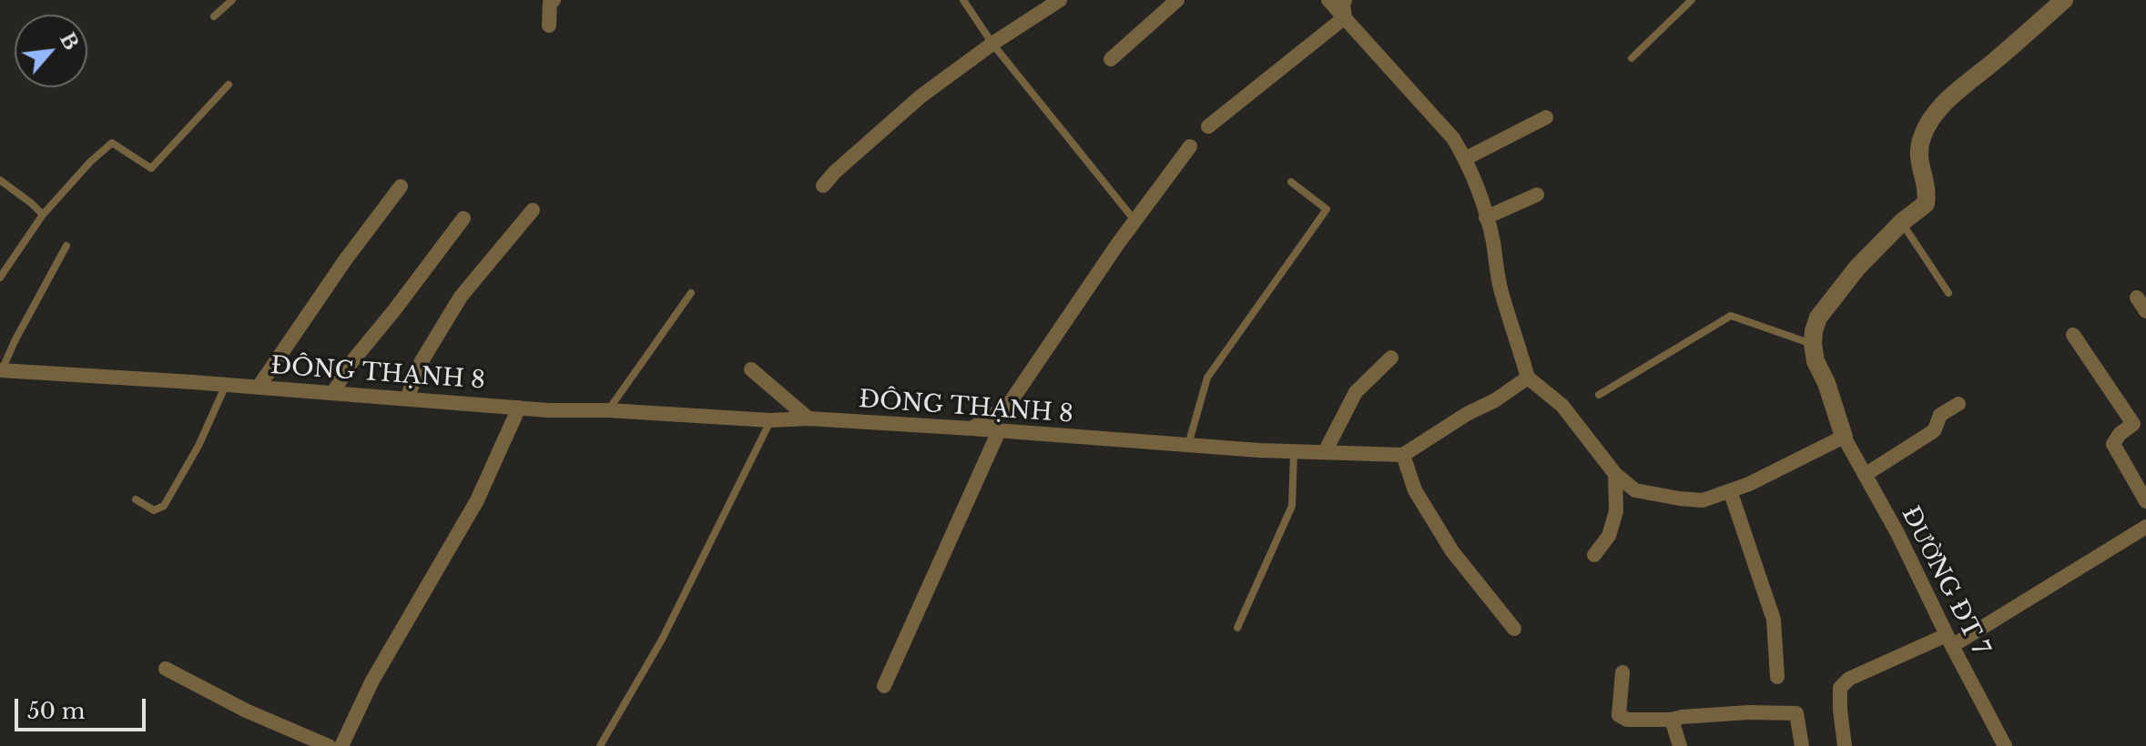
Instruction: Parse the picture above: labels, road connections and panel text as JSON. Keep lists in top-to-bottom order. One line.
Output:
{"streets":{"street":["ĐÔNG THẠNH 8","ĐƯỜNG ĐT 7"]},"scale_bar":"50 m","north":"top right"}
